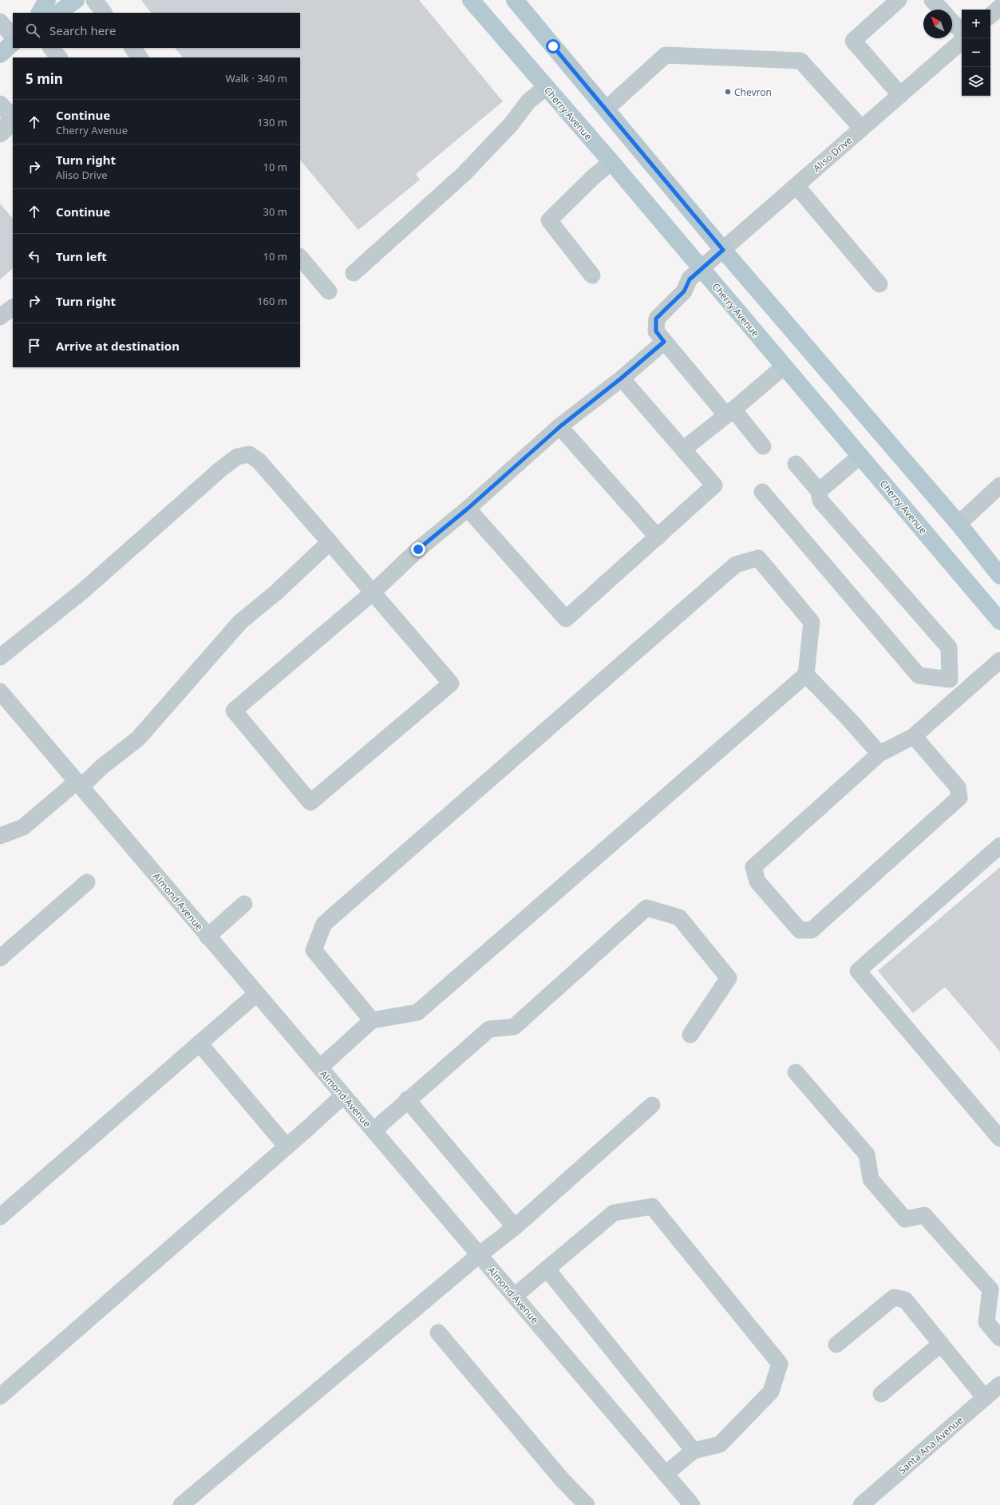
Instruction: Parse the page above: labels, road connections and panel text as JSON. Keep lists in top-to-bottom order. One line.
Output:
{"streets":{"main road":["Cherry Avenue"],"street":["Aliso Drive","Almond Avenue","Santa Ana Avenue"]},"crossings":[["Cherry Avenue","Aliso Drive"]],"places":["Chevron"],"north":"top left","page":{"map_buttons":["+","−"],"search":"Search here","heading":["5 min","Walk · 340 m"],"list":[["Continue","Cherry Avenue","130 m"],["Turn right","Aliso Drive","10 m"],["Continue","30 m"],["Turn left","10 m"],["Turn right","160 m"],"Arrive at destination"]}}
